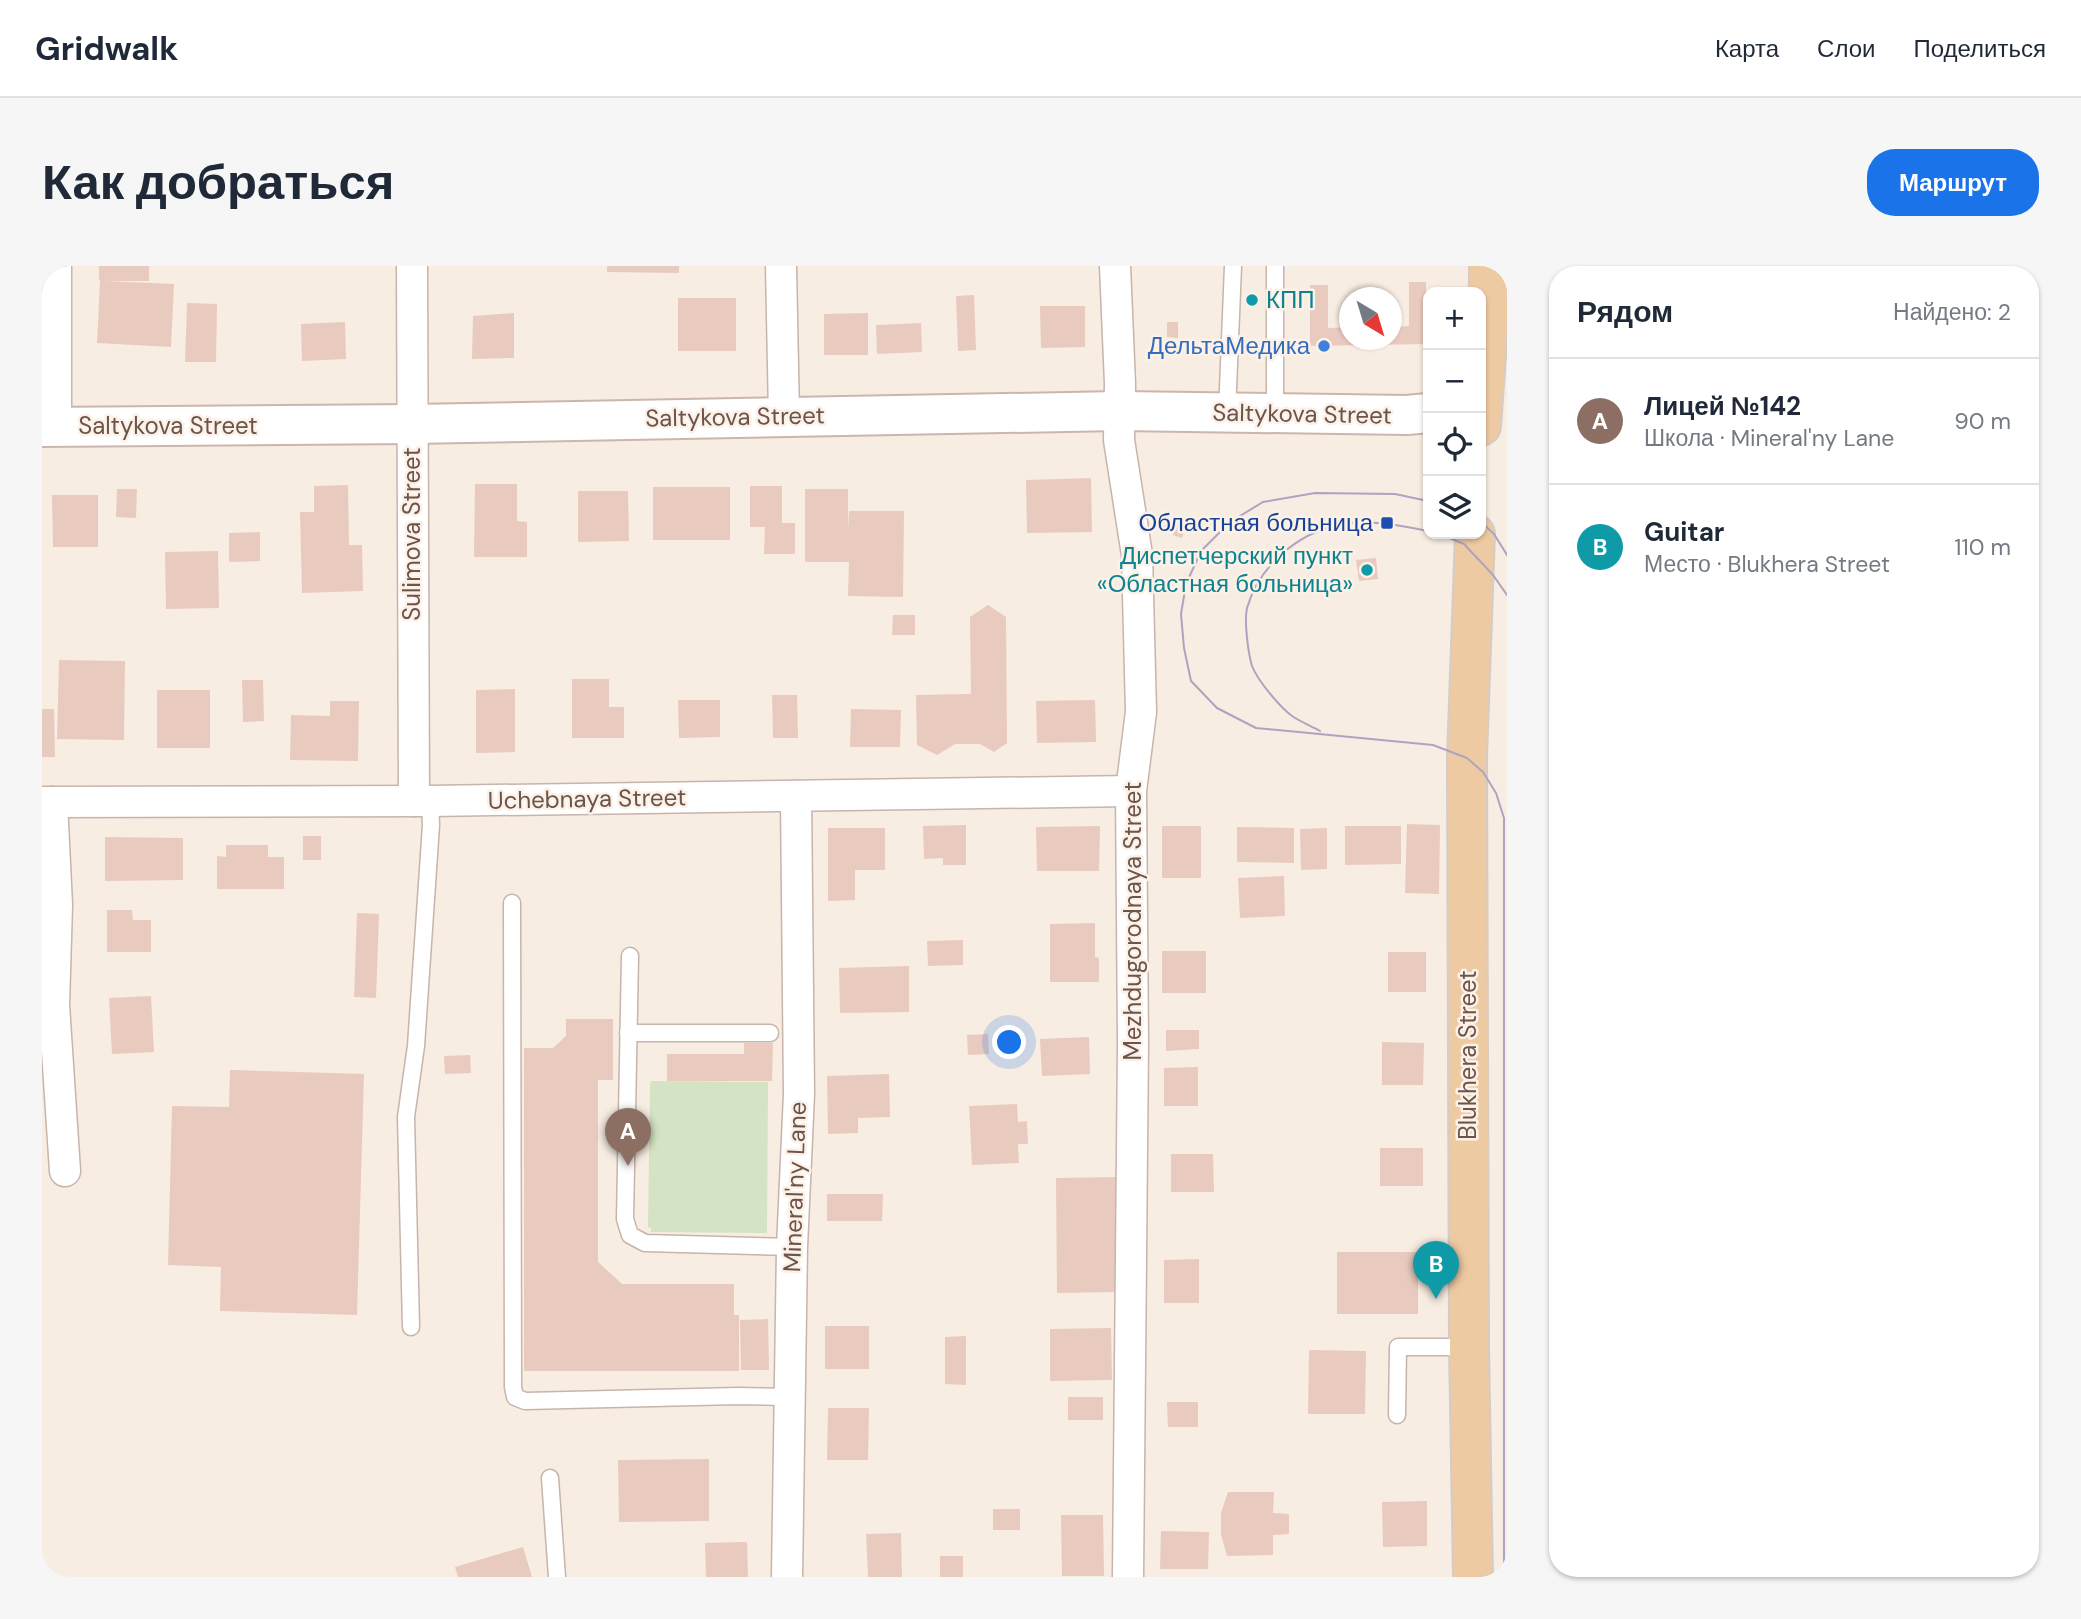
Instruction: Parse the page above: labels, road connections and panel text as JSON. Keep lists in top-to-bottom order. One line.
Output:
{"streets":{"main road":["Saltykova Street","Blukhera Street"],"street":["Sulimova Street","Uchebnaya Street","Mezhdugorodnaya Street","Mineral'ny Lane"]},"crossings":[["Saltykova Street","Sulimova Street"],["Saltykova Street","Mezhdugorodnaya Street"],["Sulimova Street","Uchebnaya Street"],["Uchebnaya Street","Mezhdugorodnaya Street"],["Uchebnaya Street","Mineral'ny Lane"]],"places":{"other":["КПП","ДельтаМедика","Диспетчерский пункт «Областная больница»"],"transit":["Областная больница"]},"north":"bottom right","page":{"header":"Gridwalk","nav":["Карта","Слои","Поделиться"],"buttons":"Маршрут","title":"Как добраться","heading":["Рядом","Найдено: 2"],"map_buttons":["+","−"],"list":[{"mark":"A","name":"Лицей №142","note":"Школа · Mineral'ny Lane","value":"90 m"},{"mark":"B","name":"Guitar","note":"Место · Blukhera Street","value":"110 m"}],"pins":["A","B"]}}
